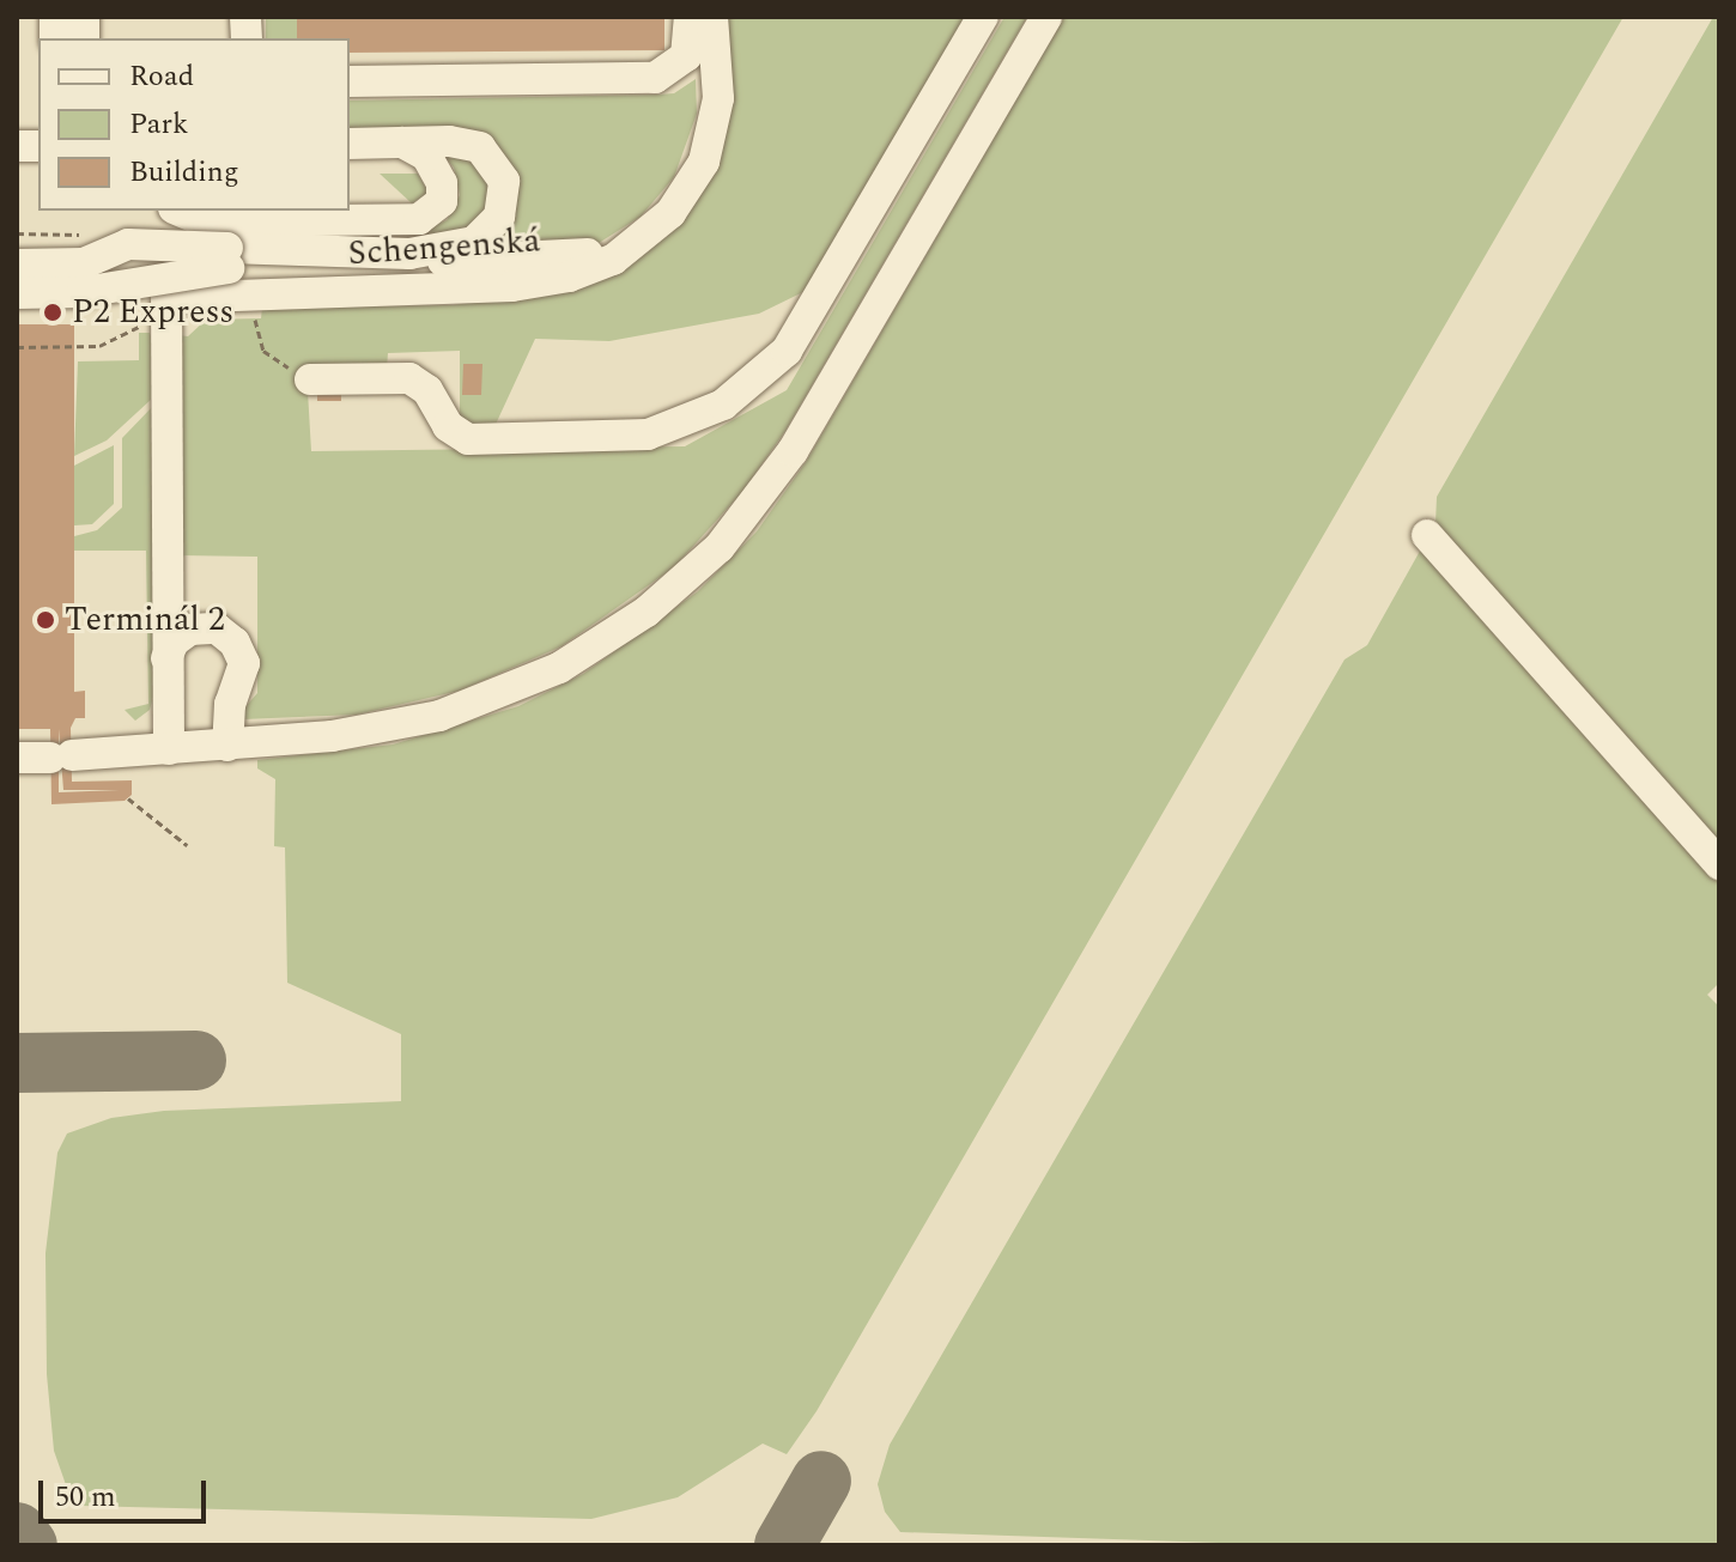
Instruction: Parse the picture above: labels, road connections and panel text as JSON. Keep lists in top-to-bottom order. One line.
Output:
{"streets":{"street":["Schengenská"]},"places":["P2 Express","Terminál 2"],"legend":["Road","Park","Building"],"scale_bar":"50 m"}
